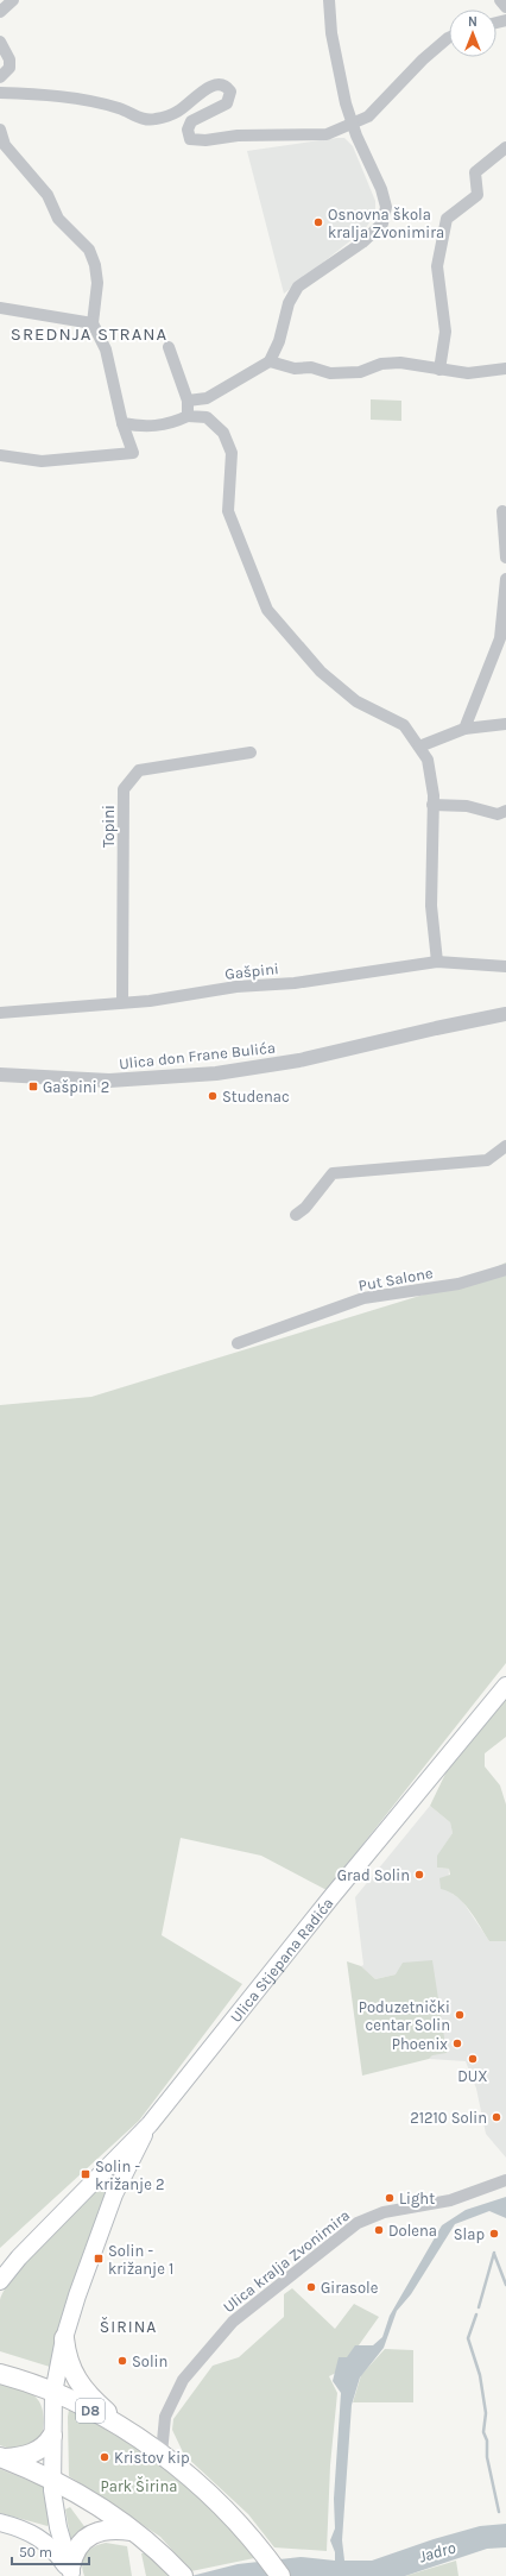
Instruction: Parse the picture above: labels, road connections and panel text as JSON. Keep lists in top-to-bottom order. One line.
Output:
{"streets":{"highway":["D8"],"main road":["Ulica Stjepana Radića"],"street":["Topini","Gašpini","Ulica don Frane Bulića","Put Salone","Ulica kralja Zvonimira"]},"crossings":[["Topini","Gašpini"],["Ulica kralja Zvonimira","D8"]],"districts":["SREDNJA STRANA","ŠIRINA"],"water":["Jadro"],"parks":["Park Širina"],"places":{"other":["Osnovna škola kralja Zvonimira","Studenac","Grad Solin","Poduzetnički centar Solin","Phoenix","DUX","21210 Solin","Light","Dolena","Slap","Girasole","Solin","Kristov kip"],"transit":["Gašpini 2","Solin - križanje 2","Solin - križanje 1"]},"scale_bar":"50 m","north":"top"}
